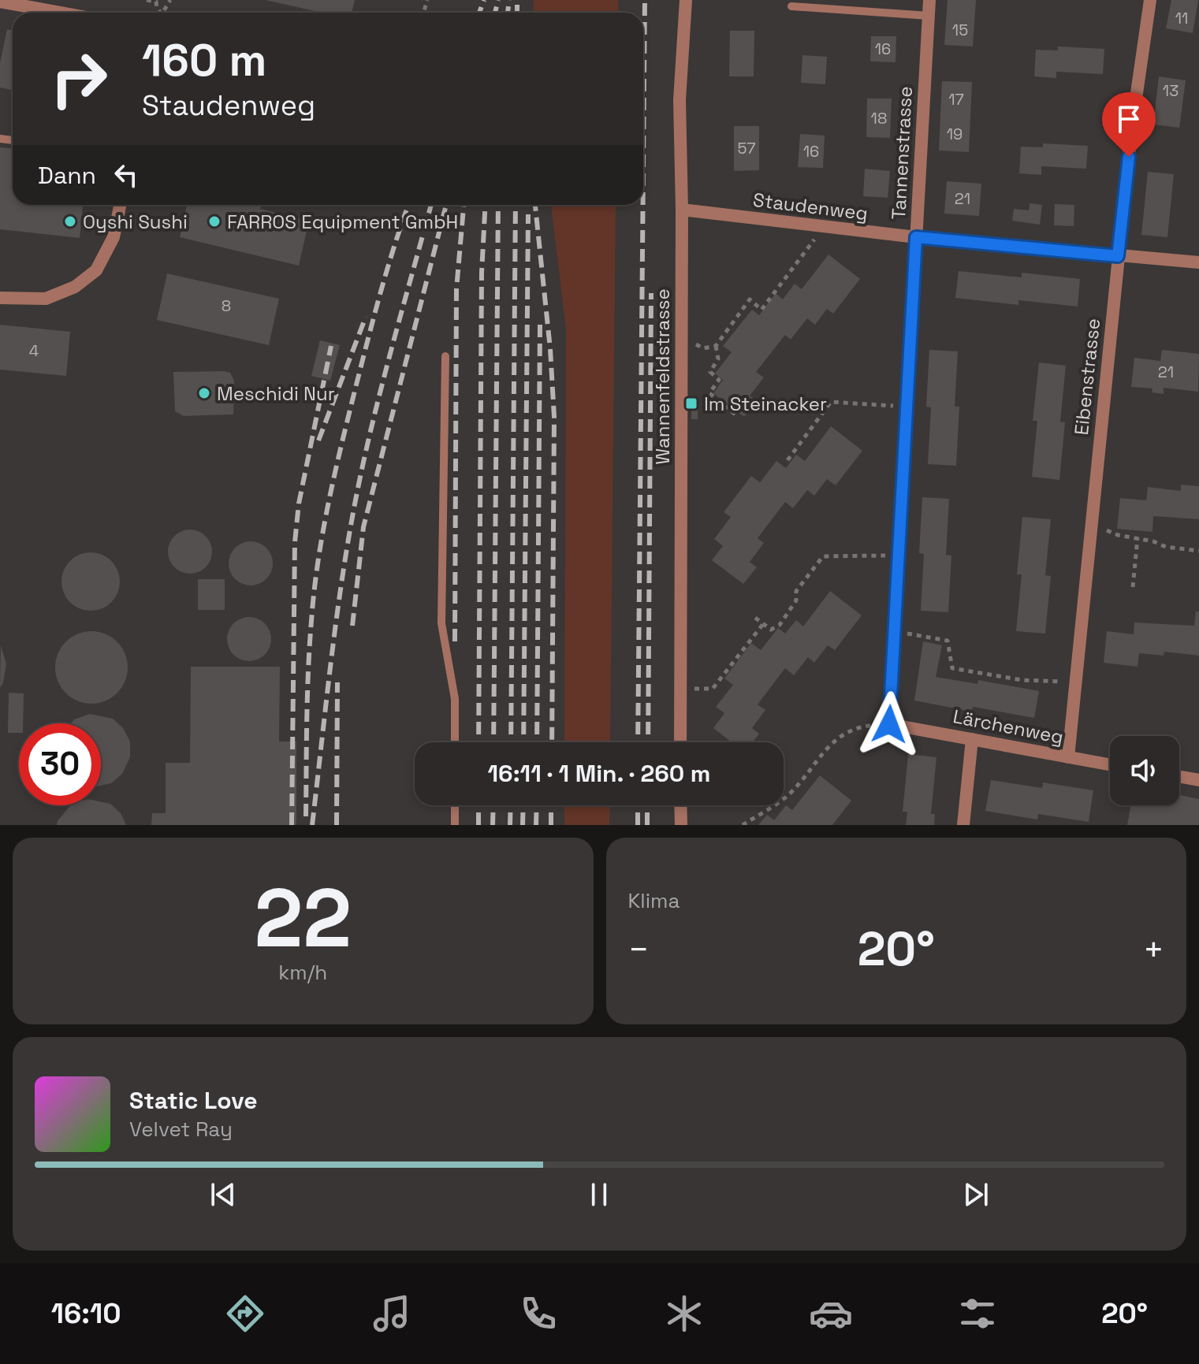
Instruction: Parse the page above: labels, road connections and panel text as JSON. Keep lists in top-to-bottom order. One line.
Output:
{"streets":{"street":["Tannenstrasse","Staudenweg","Wannenfeldstrasse","Eibenstrasse","Lärchenweg"]},"crossings":[["Tannenstrasse","Staudenweg"],["Tannenstrasse","Lärchenweg"],["Staudenweg","Wannenfeldstrasse"],["Staudenweg","Eibenstrasse"],["Eibenstrasse","Lärchenweg"]],"places":{"other":["Oyshi Sushi","FARROS Equipment GmbH","Meschidi Nur"],"transit":["Im Steinacker"]},"house_numbers":["11","15","16","13","17","18","19","57","16","21","8","4","21"],"page":{"turn":["160 m","Staudenweg"],"then":"Dann","limit":"30","trip":"16:11 · 1 Min. · 260 m","tile":[["22","km/h"],"Klima"],"heat":["−","20°","+"],"song":["Static Love","Velvet Ray"],"tabs":["16:10","20°"]}}
